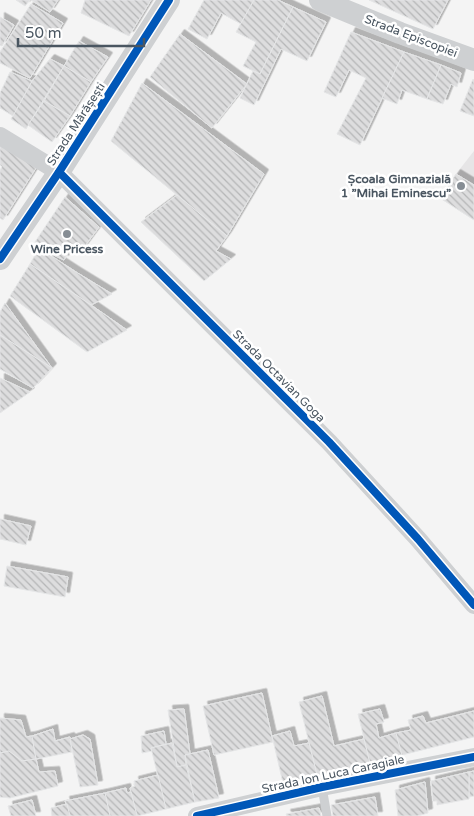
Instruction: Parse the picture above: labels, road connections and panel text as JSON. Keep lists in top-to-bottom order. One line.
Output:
{"streets":{"street":["Strada Episcopiei","Strada Mărășești","Strada Octavian Goga","Strada Ion Luca Caragiale"]},"crossings":[["Strada Mărășești","Strada Octavian Goga"]],"places":["Școala Gimnazială 1 ”Mihai Eminescu”","Wine Pricess"],"scale_bar":"50 m"}
